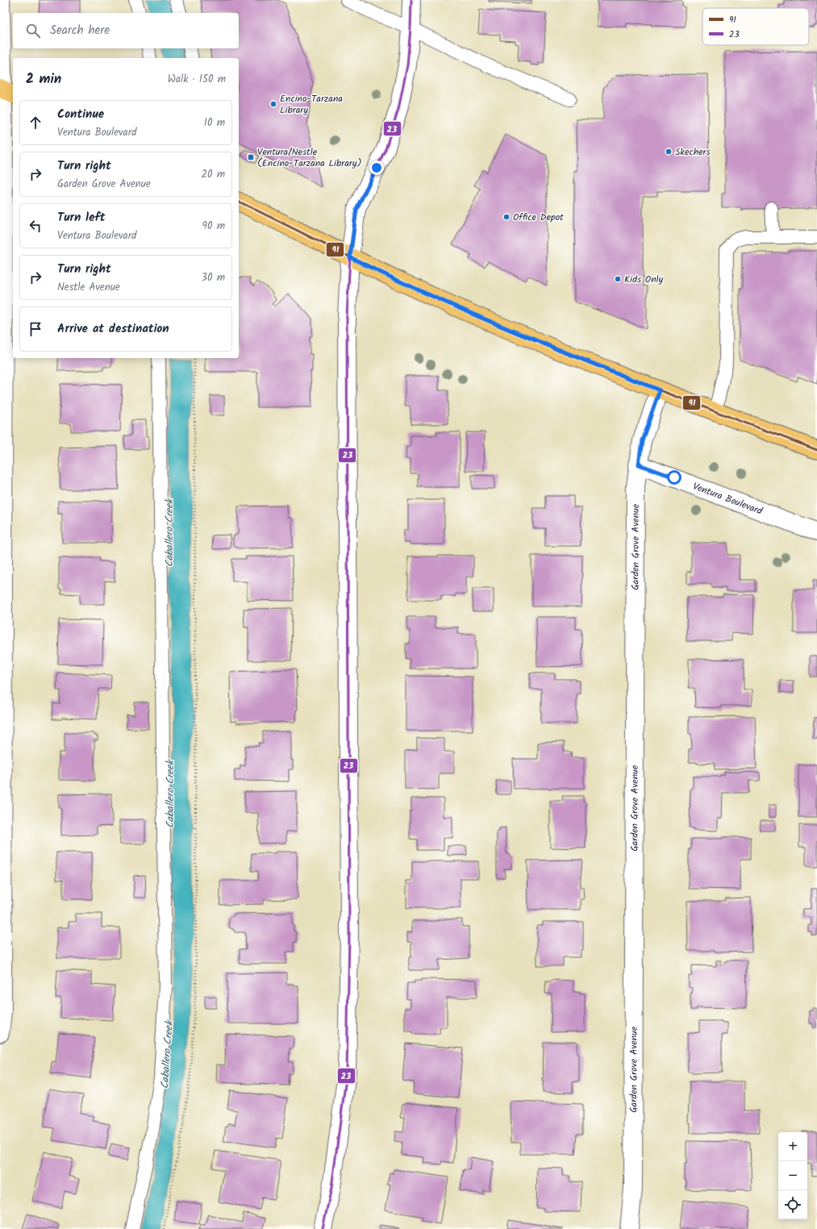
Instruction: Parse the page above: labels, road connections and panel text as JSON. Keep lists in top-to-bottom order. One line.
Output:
{"streets":{"street":["Ventura Boulevard","Garden Grove Avenue"]},"crossings":[["Ventura Boulevard","Garden Grove Avenue"]],"water":["Caballero Creek"],"places":{"other":["Encino-Tarzana Library","Skechers","Office Depot","Kids Only"],"transit":["Ventura/Nestle (Encino-Tarzana Library)"]},"lines":["transit line 23","transit line 91"],"legend":["91","23"],"page":{"search":"Search here","heading":["2 min","Walk · 150 m"],"list":[["Continue","Ventura Boulevard","10 m"],["Turn right","Garden Grove Avenue","20 m"],["Turn left","Ventura Boulevard","90 m"],["Turn right","Nestle Avenue","30 m"],"Arrive at destination"],"map_buttons":["+","−"]}}
